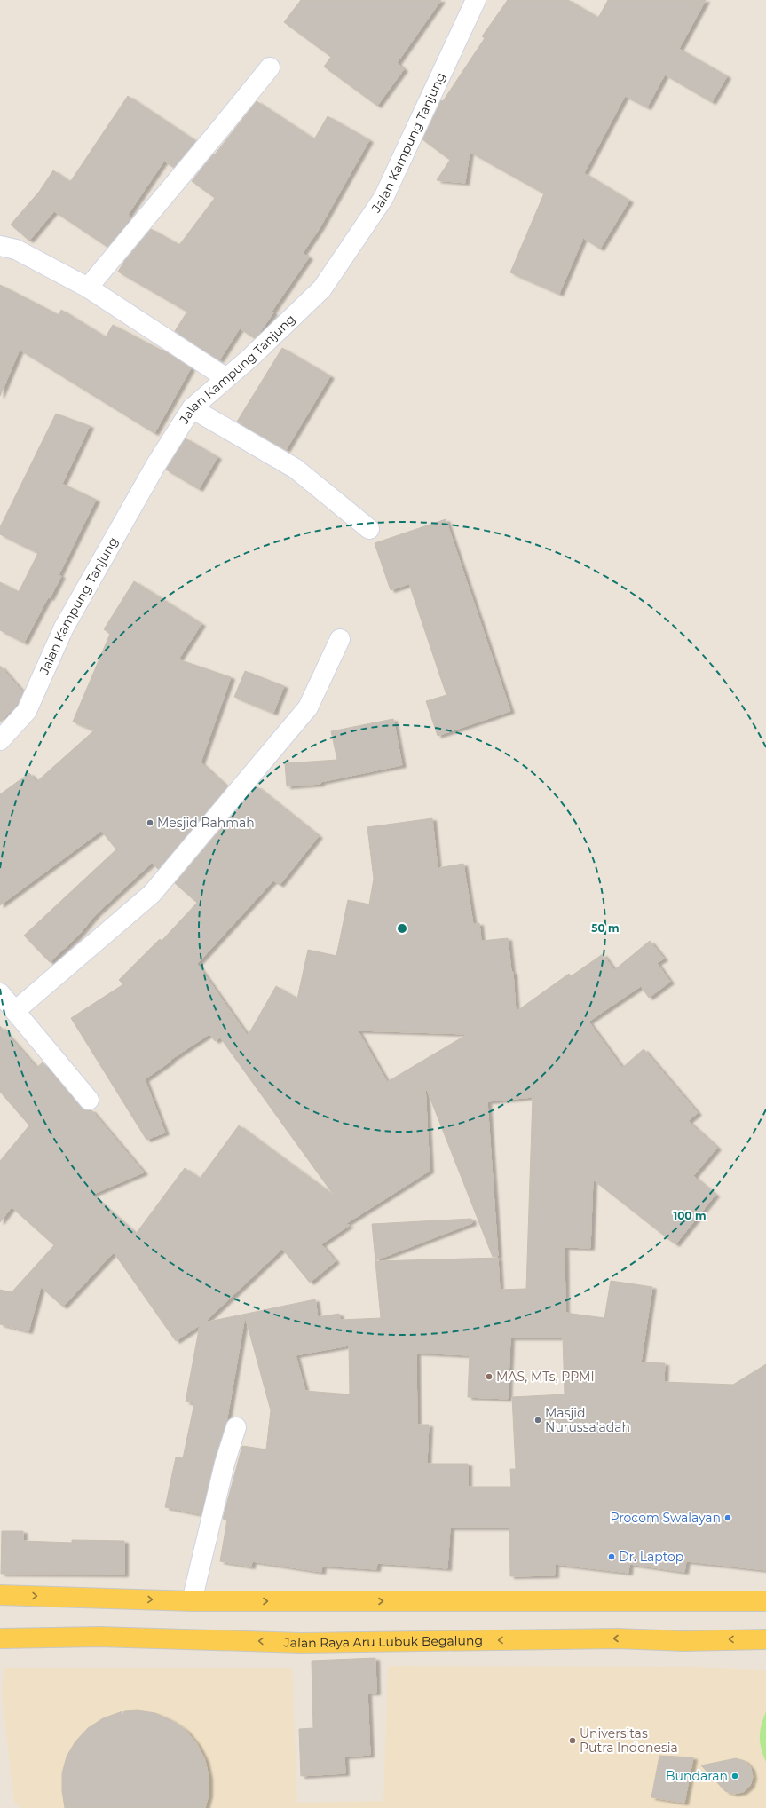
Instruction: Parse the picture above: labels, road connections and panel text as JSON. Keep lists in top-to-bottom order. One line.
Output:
{"streets":{"main road":["Jalan Raya Aru Lubuk Begalung"],"street":["Jalan Kampung Tanjung"]},"places":["Mesjid Rahmah","MAS, MTs, PPMI","Masjid Nurussa'adah","Procom Swalayan","Dr. Laptop","Universitas Putra Indonesia","Bundaran"],"rings":["50 m","100 m"]}
